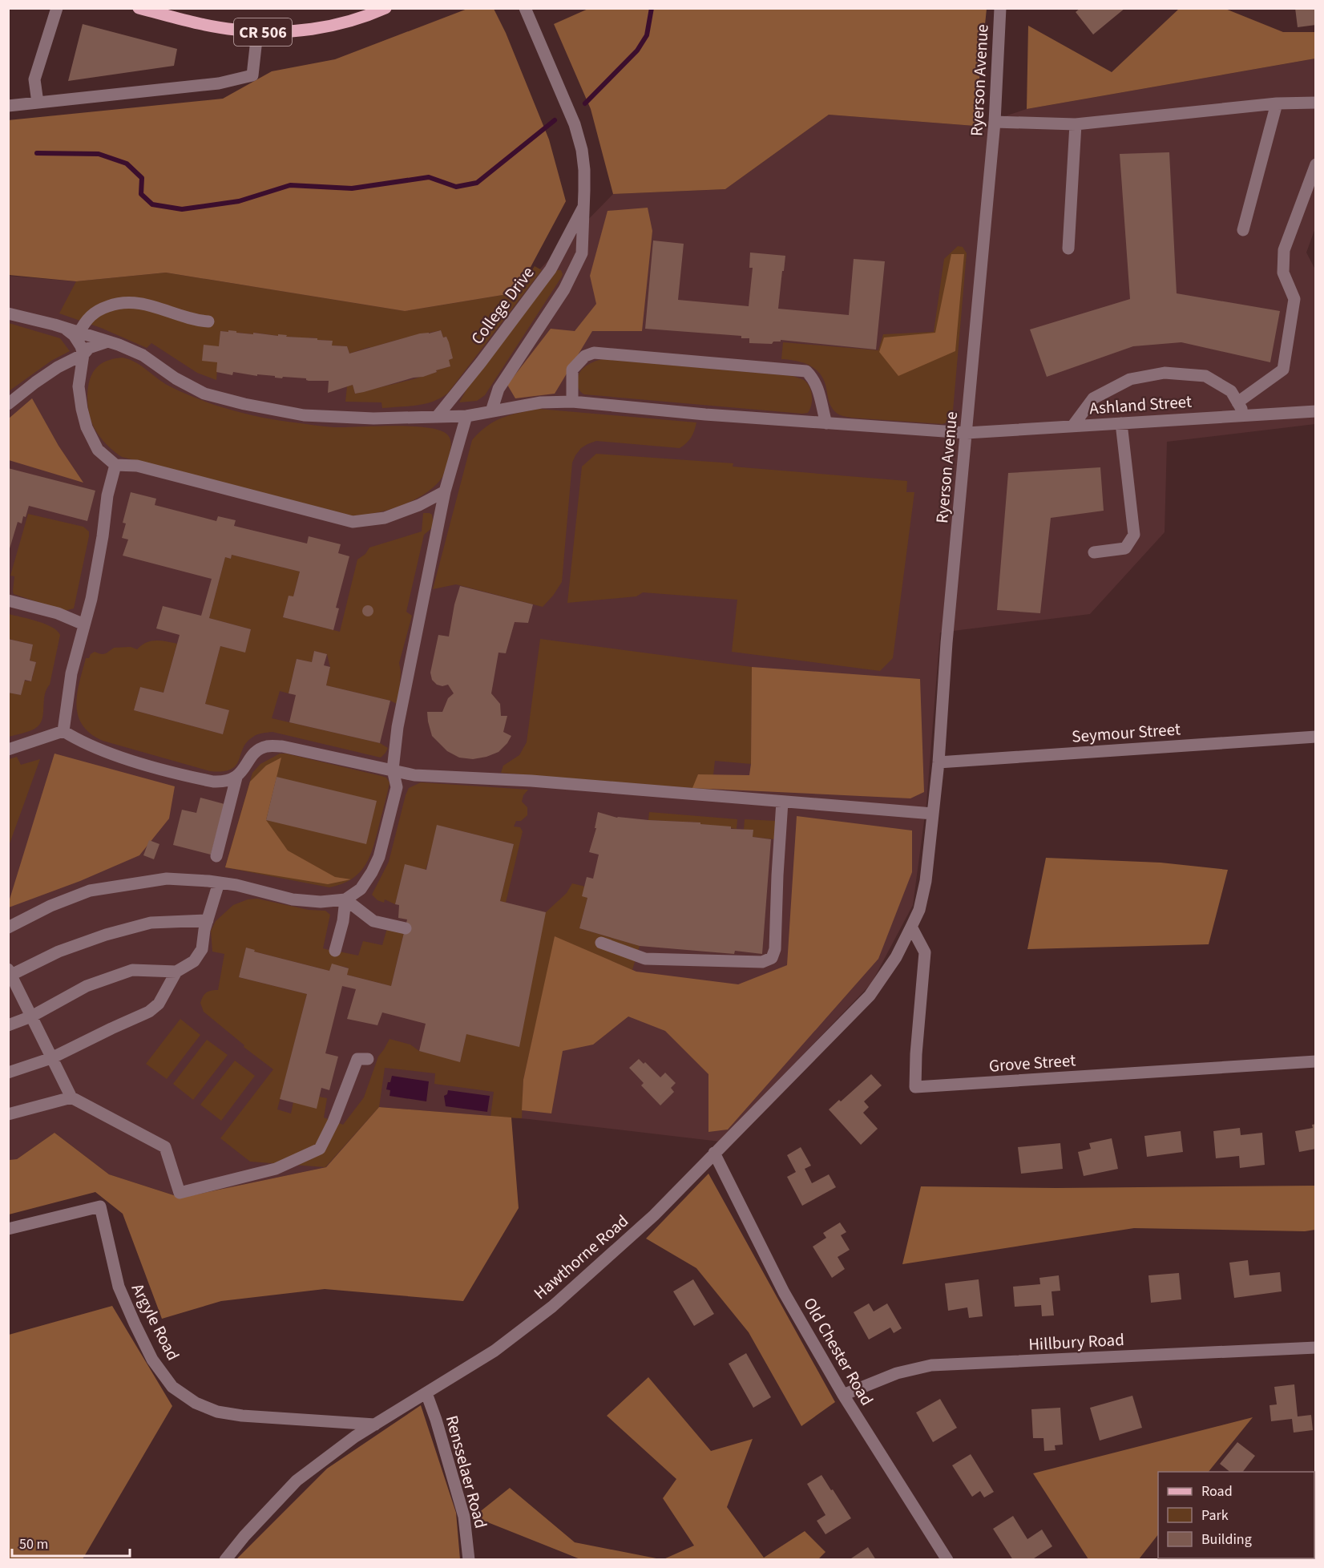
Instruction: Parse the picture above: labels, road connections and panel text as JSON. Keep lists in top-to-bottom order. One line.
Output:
{"streets":{"main road":["CR 506"],"street":["Ryerson Avenue","College Drive","Ashland Street","Seymour Street","Grove Street","Hawthorne Road","Argyle Road","Hillbury Road","Old Chester Road","Rensselaer Road"]},"crossings":[["Ryerson Avenue","Ashland Street"],["Ryerson Avenue","Seymour Street"],["Ryerson Avenue","Grove Street"],["Ryerson Avenue","Hawthorne Road"],["College Drive","Ashland Street"],["Grove Street","Hawthorne Road"],["Hawthorne Road","Argyle Road"],["Hawthorne Road","Old Chester Road"],["Hawthorne Road","Rensselaer Road"],["Hillbury Road","Old Chester Road"]],"legend":["Road","Park","Building"],"scale_bar":"50 m"}
